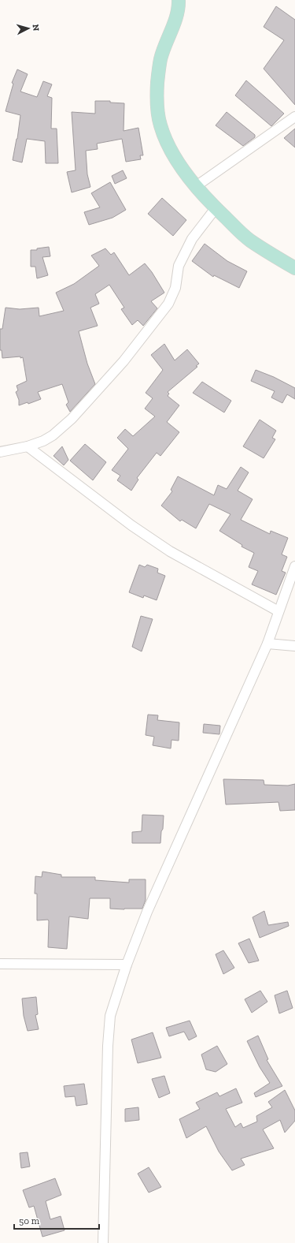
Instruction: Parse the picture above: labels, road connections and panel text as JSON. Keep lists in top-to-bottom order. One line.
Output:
{"scale_bar":"50 m","north":"right"}
